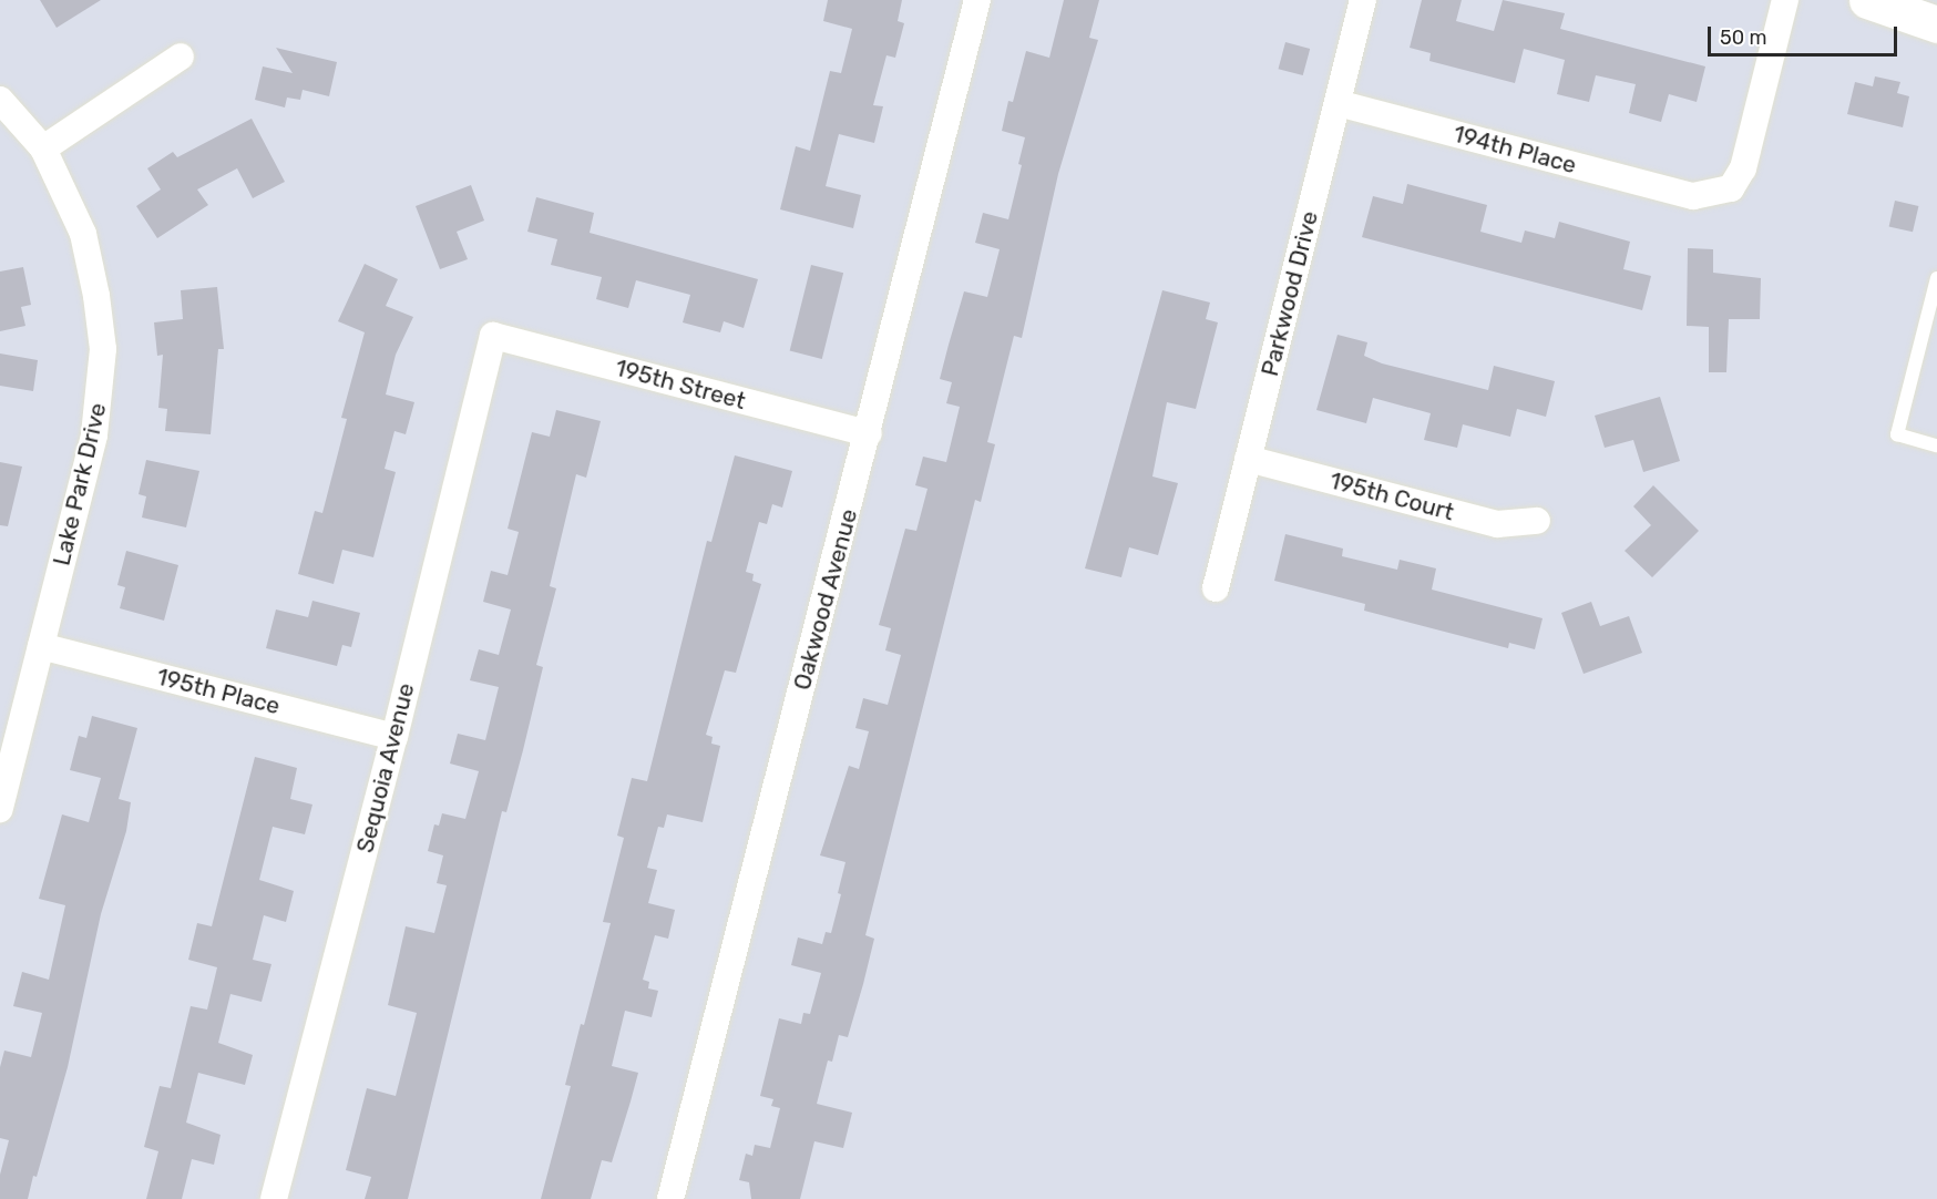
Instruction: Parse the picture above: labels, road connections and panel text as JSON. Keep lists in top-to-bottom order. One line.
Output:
{"streets":{"street":["194th Place","Parkwood Drive","195th Street","Lake Park Drive","195th Court","Oakwood Avenue","195th Place","Sequoia Avenue"]},"crossings":[["194th Place","Parkwood Drive"],["Parkwood Drive","195th Court"],["195th Street","Oakwood Avenue"],["195th Street","Sequoia Avenue"],["Lake Park Drive","195th Place"],["195th Place","Sequoia Avenue"]],"scale_bar":"50 m"}
